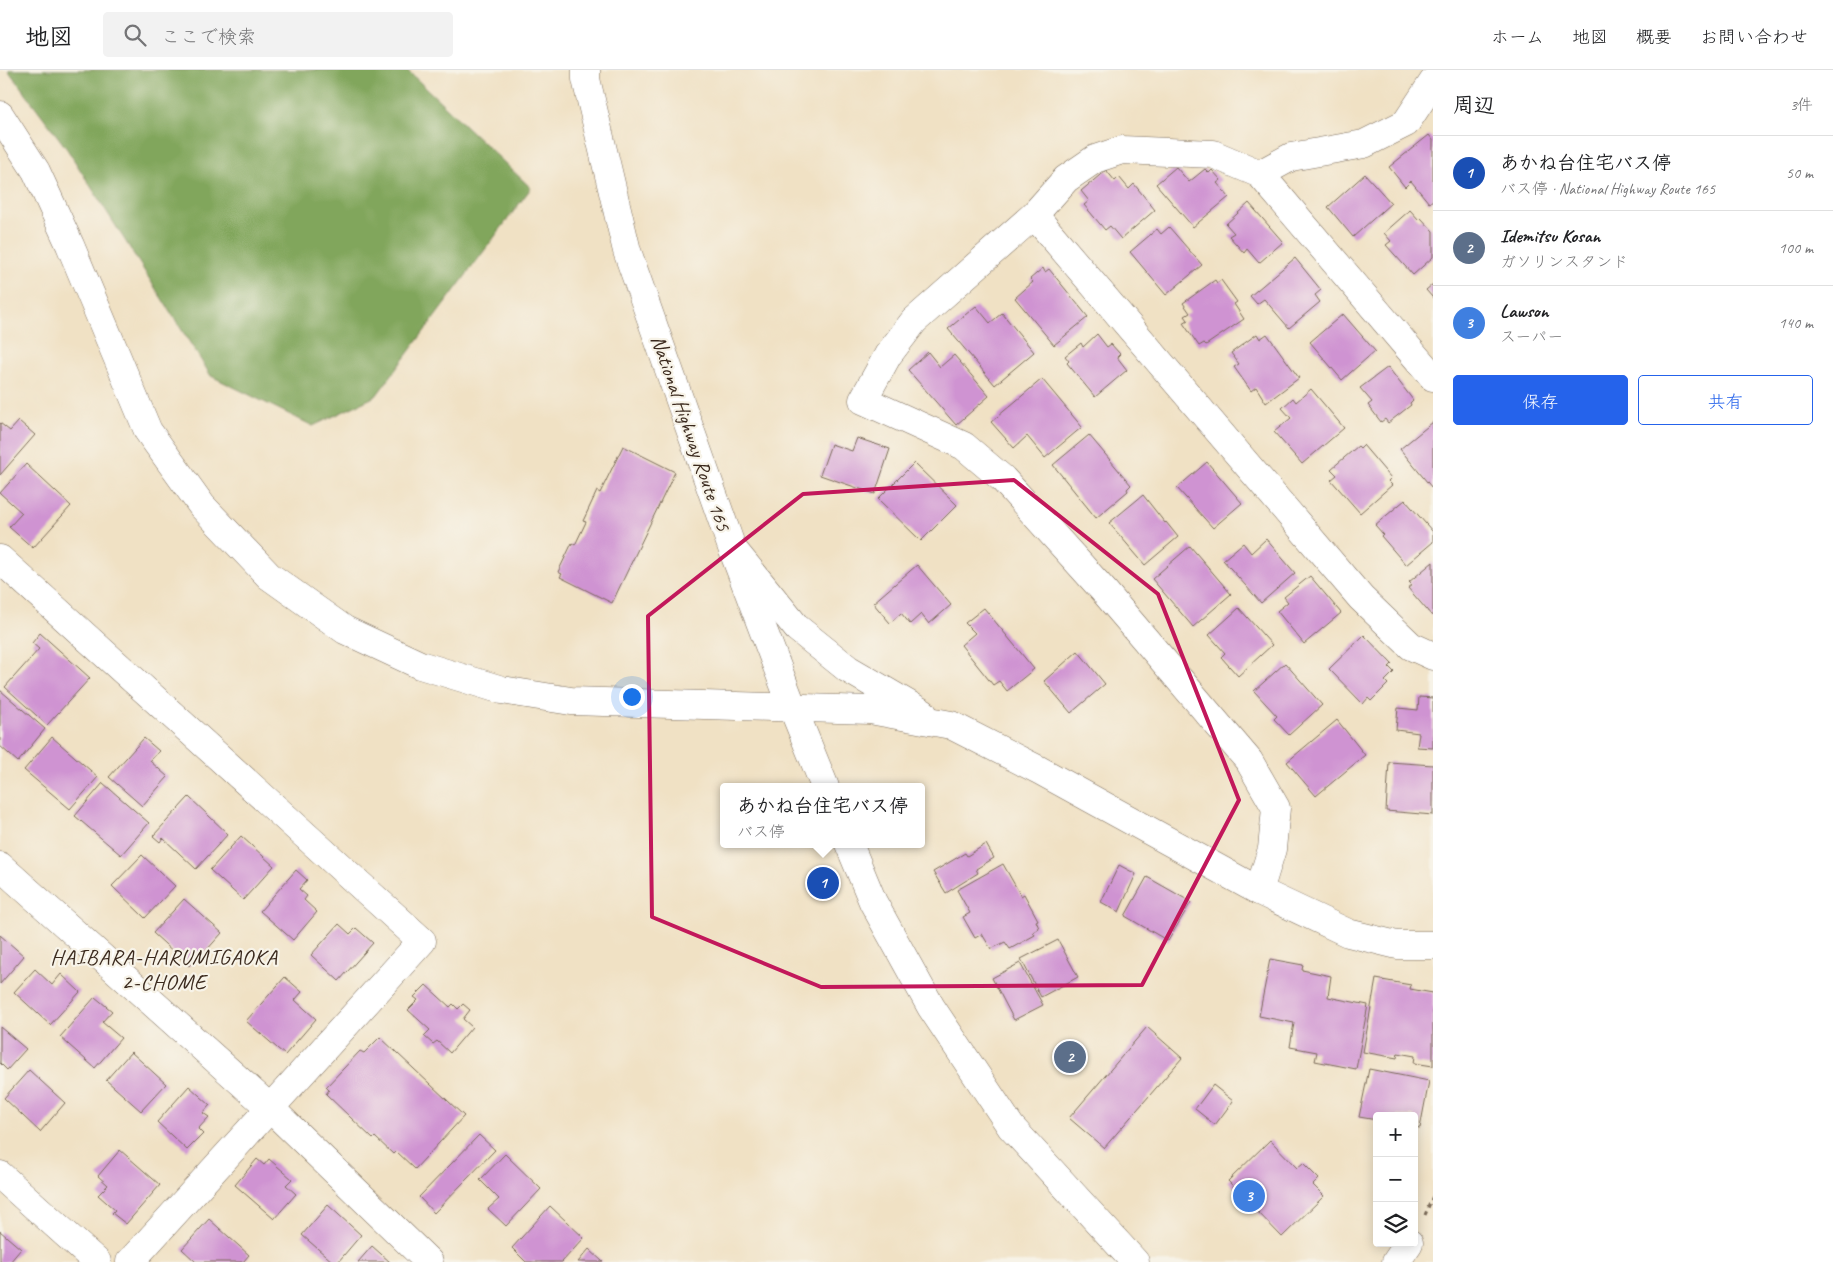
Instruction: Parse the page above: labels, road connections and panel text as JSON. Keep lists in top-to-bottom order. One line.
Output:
{"streets":{"main road":["National Highway Route 165"]},"districts":["HAIBARA-HARUMIGAOKA 2-CHOME"],"page":{"header":"地図","search":"ここで検索","nav":["ホーム","地図","概要","お問い合わせ"],"heading":["周辺","3件"],"list":[{"mark":"1","name":"あかね台住宅バス停","note":"バス停 · National Highway Route 165","value":"50 m"},{"mark":"2","name":"Idemitsu Kosan","note":"ガソリンスタンド","value":"100 m"},{"mark":"3","name":"Lawson","note":"スーパー","value":"140 m"}],"buttons":["保存","共有"],"popup":["あかね台住宅バス停","バス停"],"pins":["1","2","3"],"map_buttons":["+","−"]}}
